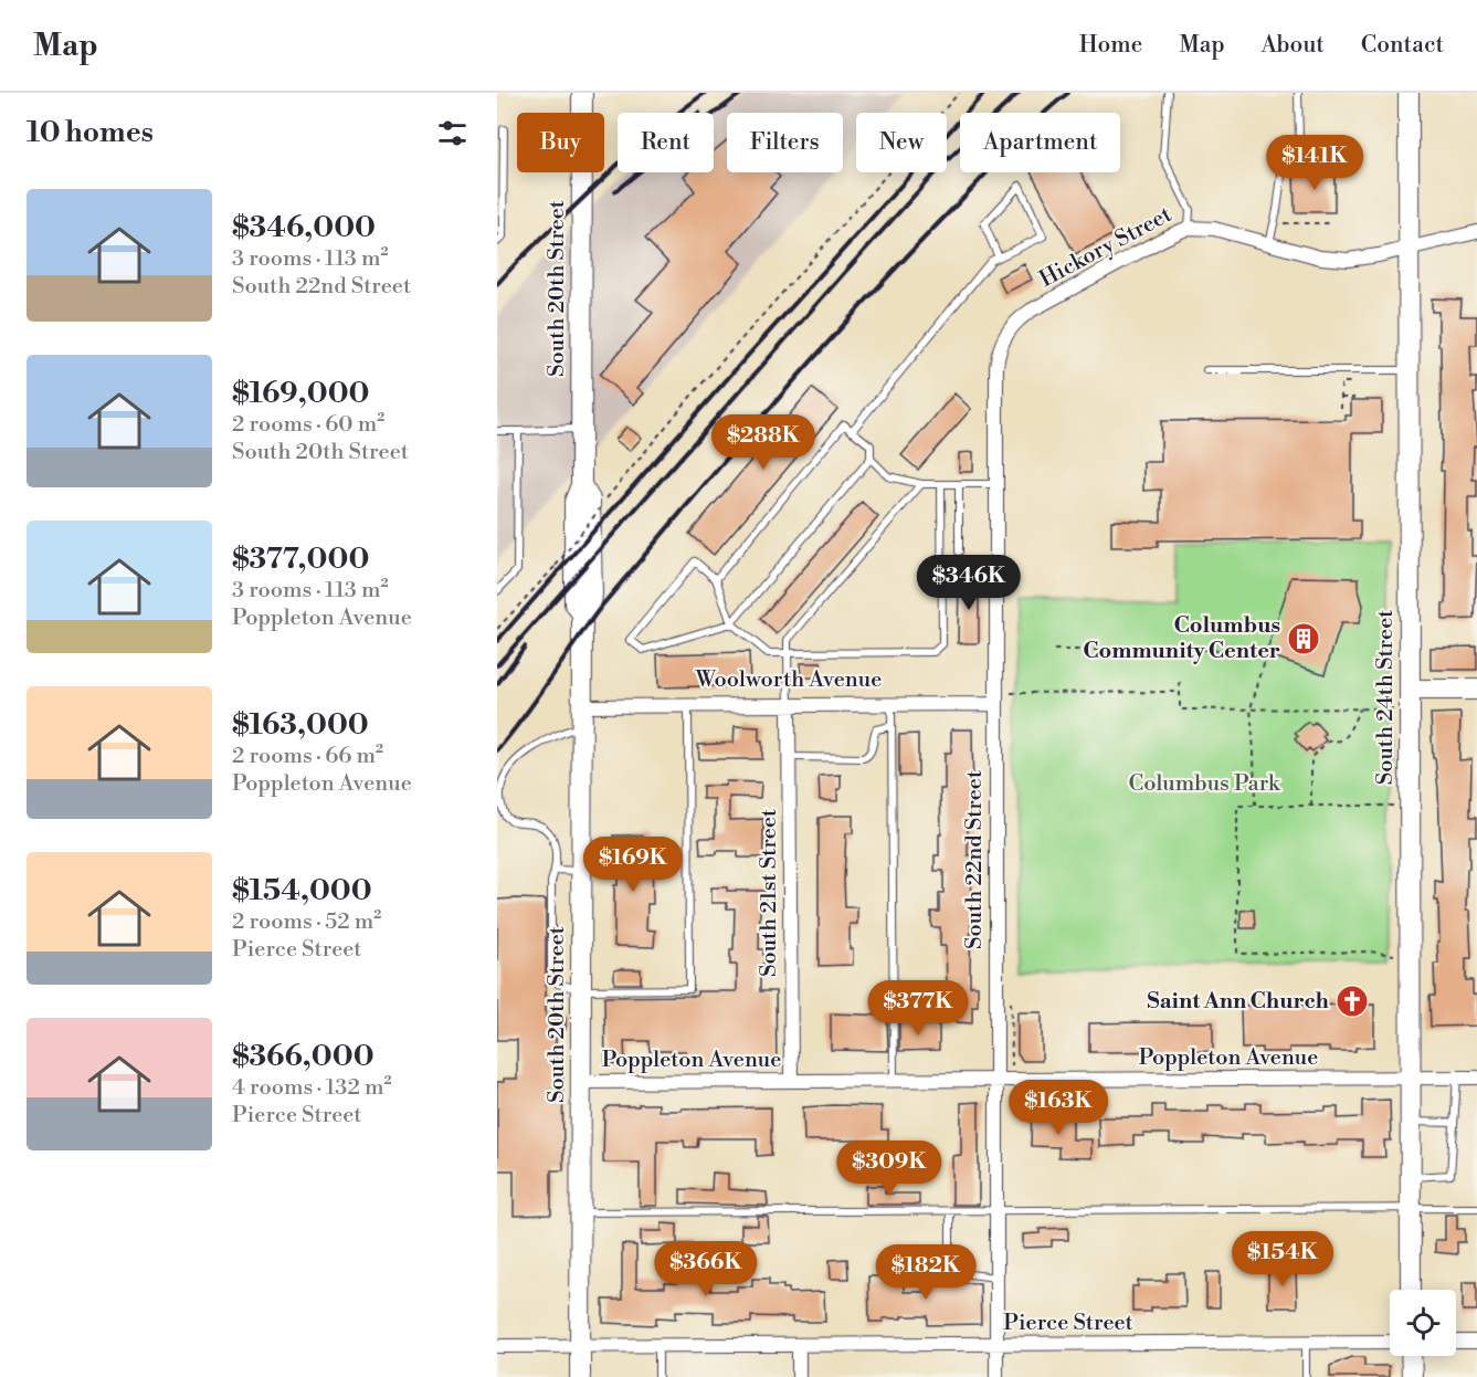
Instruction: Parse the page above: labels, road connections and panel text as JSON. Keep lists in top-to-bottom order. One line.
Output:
{"streets":{"street":["Hickory Street","South 20th Street","Woolworth Avenue","South 24th Street","South 22nd Street","South 21st Street","Poppleton Avenue","Pierce Street"]},"crossings":[["Hickory Street","South 24th Street"],["Hickory Street","South 22nd Street"],["South 20th Street","Woolworth Avenue"],["South 20th Street","Poppleton Avenue"],["South 20th Street","Pierce Street"],["Woolworth Avenue","South 22nd Street"],["Woolworth Avenue","South 21st Street"],["South 24th Street","Poppleton Avenue"],["South 22nd Street","Poppleton Avenue"],["South 22nd Street","Pierce Street"],["South 21st Street","Poppleton Avenue"]],"parks":["Columbus Park"],"places":{"building":["Columbus Community Center"],"church":["Saint Ann Church"]},"page":{"header":"Map","nav":["Home","Map","About","Contact"],"heading":"10 homes","chip":["Buy","Rent","Filters","New","Apartment"],"price":["$141K","$288K","$346K","$169K","$377K","$163K","$309K","$154K","$366K","$182K"],"list":[{"name":"$346,000","note":"3 rooms · 113 m² · South 22nd Street"},{"name":"$169,000","note":"2 rooms · 60 m² · South 20th Street"},{"name":"$377,000","note":"3 rooms · 113 m² · Poppleton Avenue"},{"name":"$163,000","note":"2 rooms · 66 m² · Poppleton Avenue"},{"name":"$154,000","note":"2 rooms · 52 m² · Pierce Street"},{"name":"$366,000","note":"4 rooms · 132 m² · Pierce Street"}]}}
